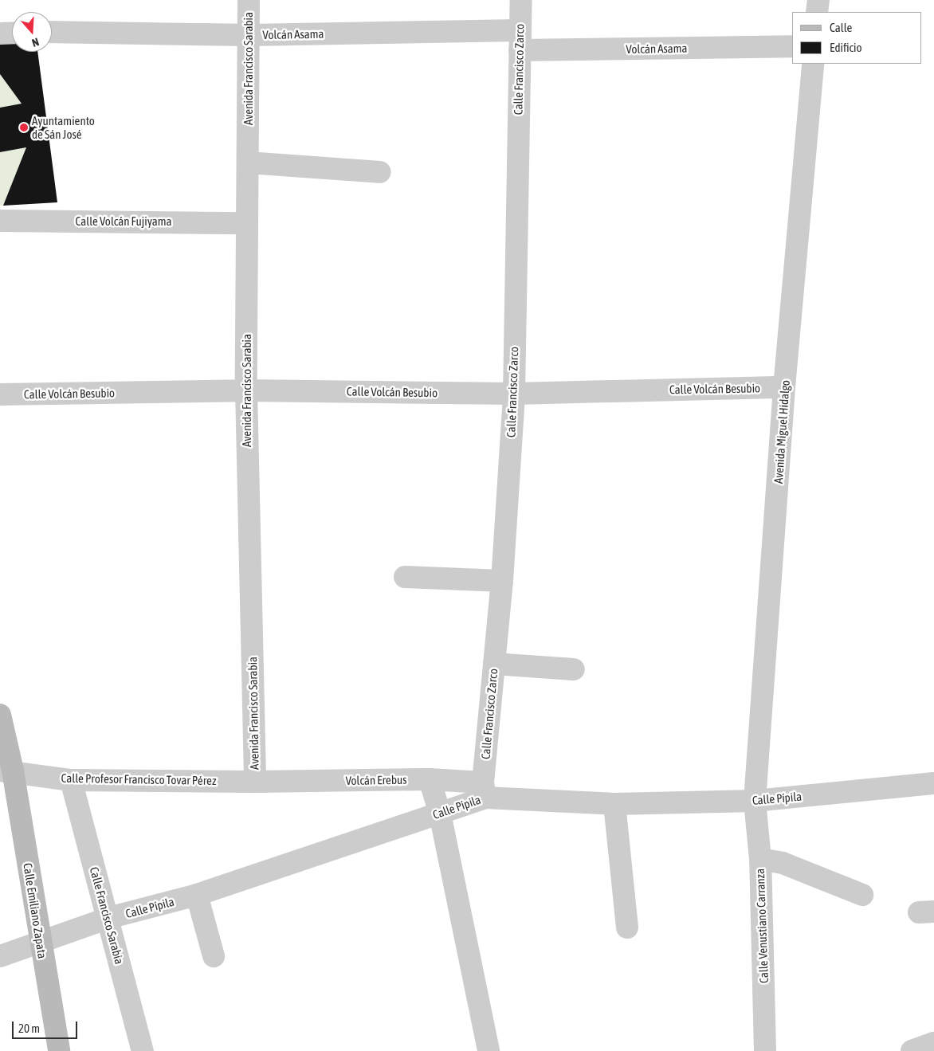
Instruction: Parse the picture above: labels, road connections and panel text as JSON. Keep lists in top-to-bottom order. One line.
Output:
{"streets":{"street":["Volcán Asama","Avenida Francisco Sarabia","Calle Francisco Zarco","Calle Volcán Fujiyama","Calle Volcán Besubio","Avenida Miguel Hidalgo","Calle Profesor Francisco Tovar Pérez","Volcán Erebus","Calle Pípila","Calle Emiliano Zapata","Calle Francisco Sarabia","Calle Venustiano Carranza"]},"crossings":[["Volcán Asama","Avenida Francisco Sarabia"],["Volcán Asama","Calle Francisco Zarco"],["Avenida Francisco Sarabia","Calle Volcán Fujiyama"],["Avenida Francisco Sarabia","Calle Volcán Besubio"],["Avenida Francisco Sarabia","Calle Profesor Francisco Tovar Pérez"],["Avenida Francisco Sarabia","Volcán Erebus"],["Calle Francisco Zarco","Calle Volcán Besubio"],["Calle Francisco Zarco","Volcán Erebus"],["Calle Francisco Zarco","Calle Pípila"],["Calle Volcán Besubio","Avenida Miguel Hidalgo"],["Avenida Miguel Hidalgo","Calle Pípila"],["Avenida Miguel Hidalgo","Calle Venustiano Carranza"],["Calle Profesor Francisco Tovar Pérez","Volcán Erebus"],["Calle Profesor Francisco Tovar Pérez","Calle Emiliano Zapata"],["Calle Profesor Francisco Tovar Pérez","Calle Francisco Sarabia"],["Volcán Erebus","Calle Pípila"],["Calle Pípila","Calle Emiliano Zapata"],["Calle Pípila","Calle Francisco Sarabia"],["Calle Pípila","Calle Venustiano Carranza"]],"places":["Ayuntamiento de Sán José"],"legend":["Calle","Edificio"],"scale_bar":"20 m","north":"bottom"}
